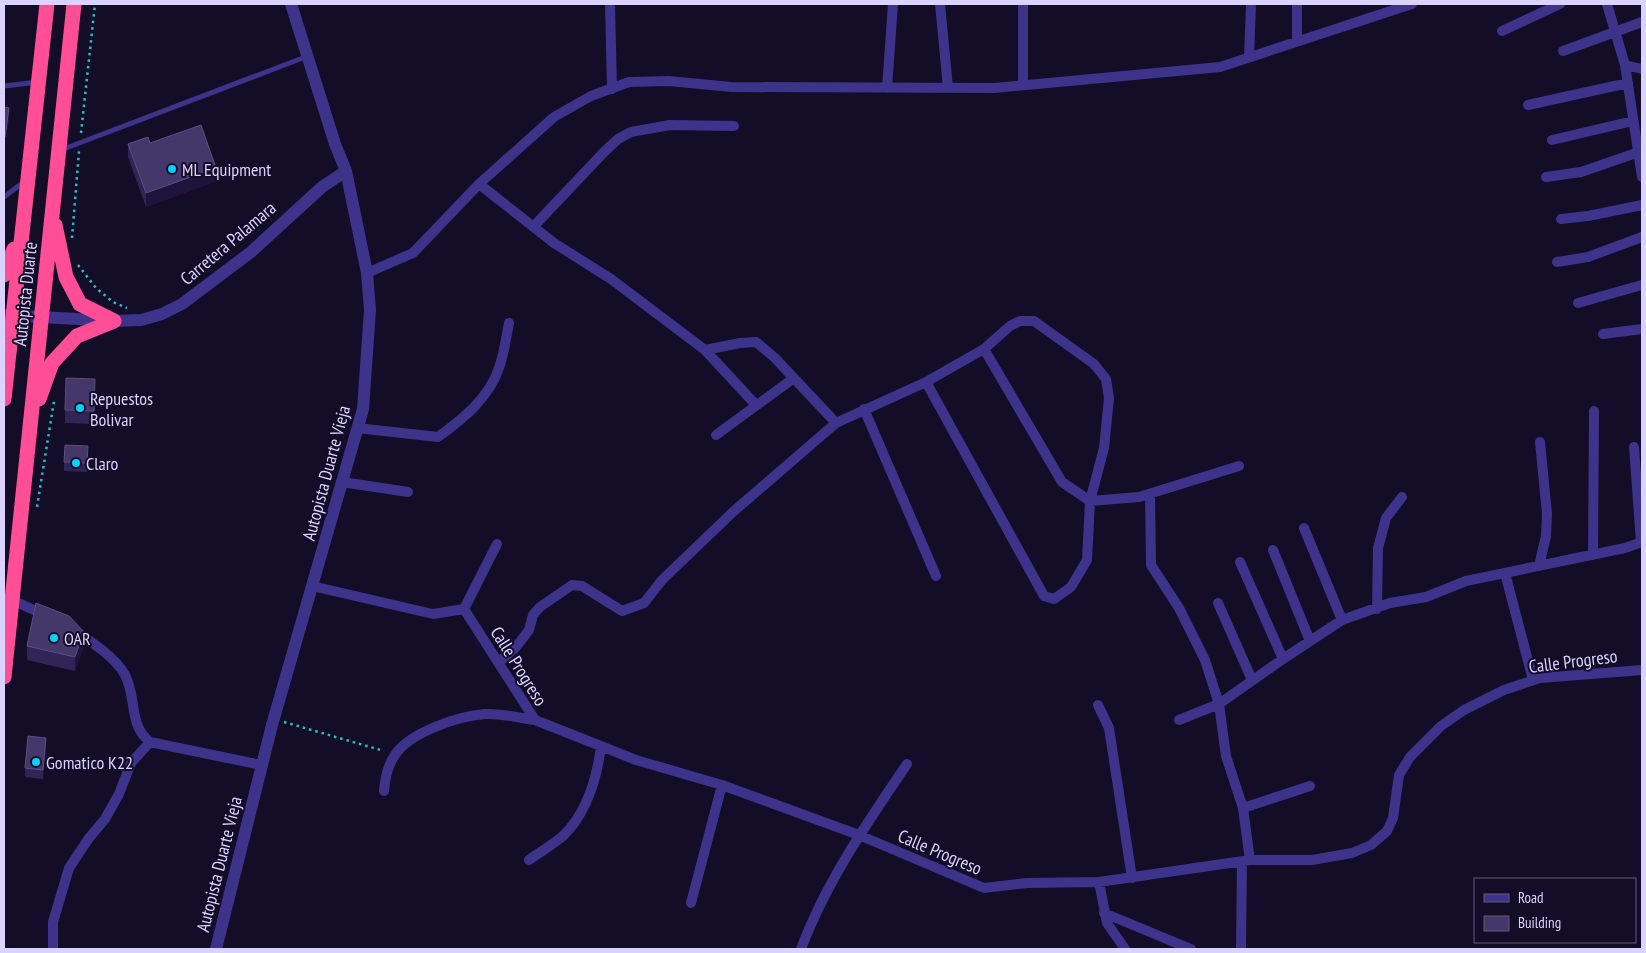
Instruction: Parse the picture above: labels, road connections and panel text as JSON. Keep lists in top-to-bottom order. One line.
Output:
{"streets":{"highway":["Autopista Duarte"],"street":["Carretera Palamara","Autopista Duarte Vieja","Calle Progreso"]},"crossings":[["Carretera Palamara","Autopista Duarte"],["Carretera Palamara","Autopista Duarte Vieja"]],"places":["ML Equipment","Repuestos Bolivar","Claro","OAR","Gomatico K22"],"legend":["Road","Building"]}
